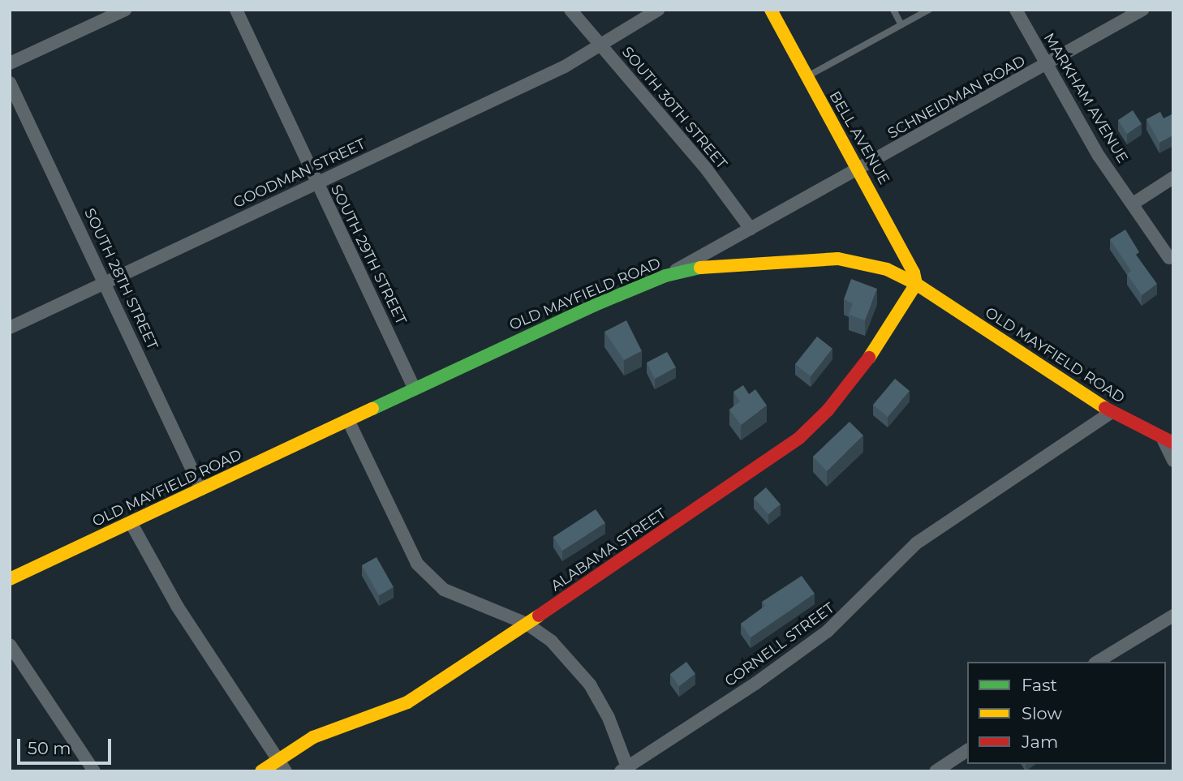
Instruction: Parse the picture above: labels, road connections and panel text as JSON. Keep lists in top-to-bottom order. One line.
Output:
{"streets":{"main road":["BELL AVENUE","OLD MAYFIELD ROAD","ALABAMA STREET"],"street":["SCHNEIDMAN ROAD","MARKHAM AVENUE","SOUTH 30TH STREET","GOODMAN STREET","SOUTH 29TH STREET","SOUTH 28TH STREET","CORNELL STREET"]},"crossings":[["SCHNEIDMAN ROAD","MARKHAM AVENUE"],["SCHNEIDMAN ROAD","SOUTH 30TH STREET"],["SCHNEIDMAN ROAD","BELL AVENUE"],["SCHNEIDMAN ROAD","OLD MAYFIELD ROAD"],["SOUTH 30TH STREET","GOODMAN STREET"],["BELL AVENUE","OLD MAYFIELD ROAD"],["BELL AVENUE","ALABAMA STREET"],["GOODMAN STREET","SOUTH 29TH STREET"],["GOODMAN STREET","SOUTH 28TH STREET"],["SOUTH 29TH STREET","OLD MAYFIELD ROAD"],["SOUTH 28TH STREET","OLD MAYFIELD ROAD"],["OLD MAYFIELD ROAD","ALABAMA STREET"],["OLD MAYFIELD ROAD","CORNELL STREET"]],"legend":["Fast","Slow","Jam"],"scale_bar":"50 m"}
